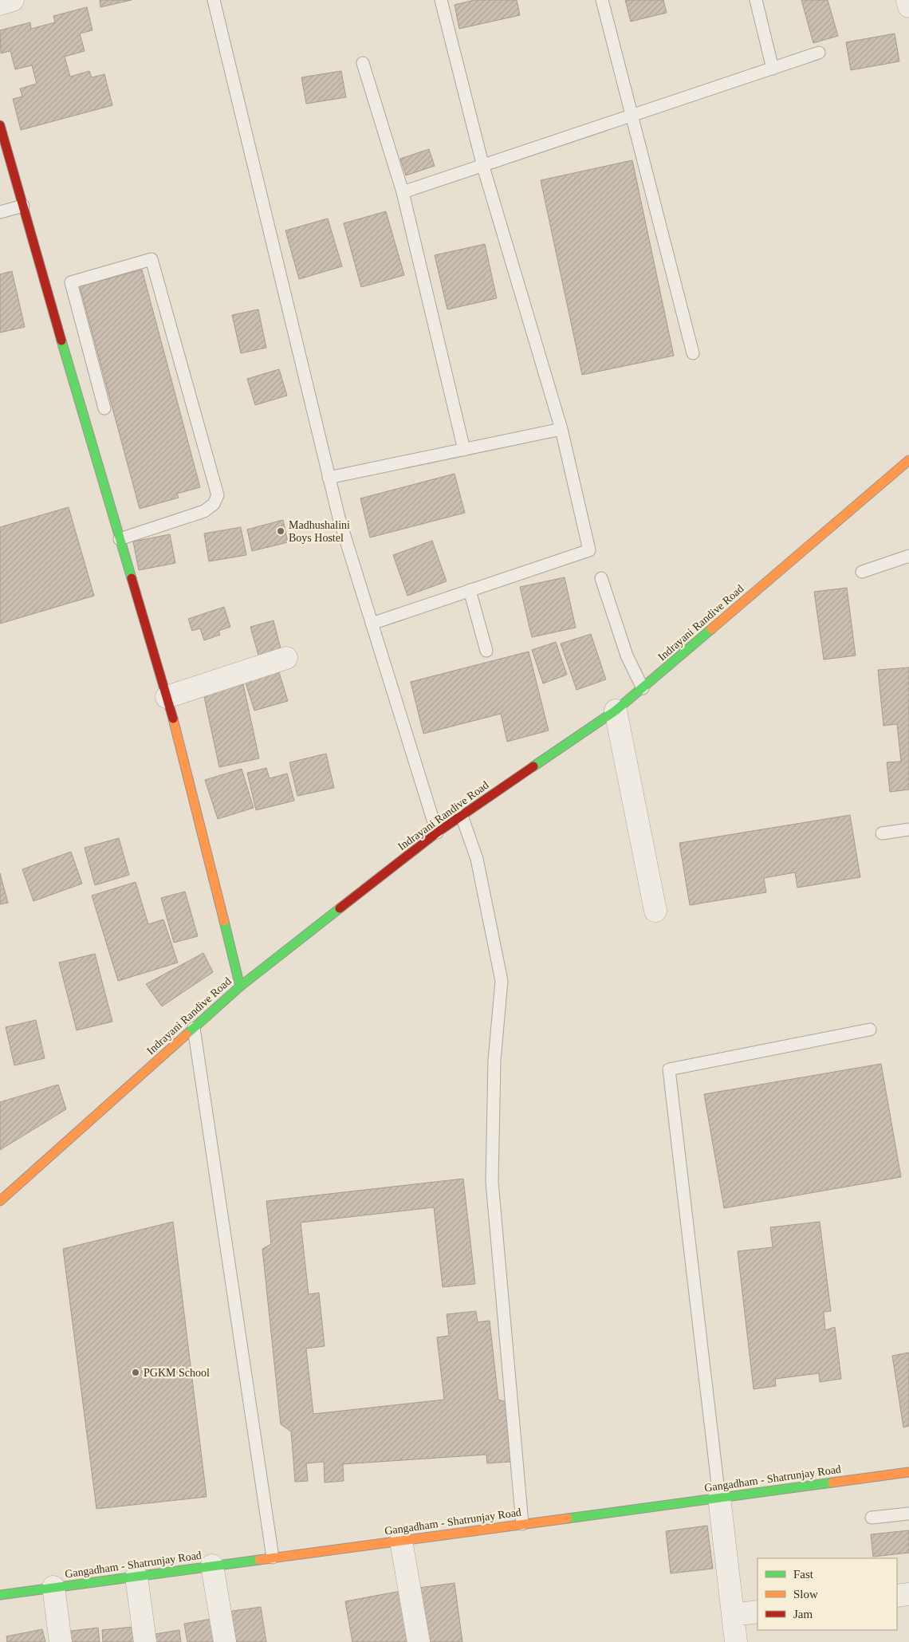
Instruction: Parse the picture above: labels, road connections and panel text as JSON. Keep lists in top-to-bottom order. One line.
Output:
{"streets":{"street":["Indrayani Randive Road","Gangadham - Shatrunjay Road"]},"places":["Madhushalini Boys Hostel","PGKM School"],"legend":["Fast","Slow","Jam"]}
